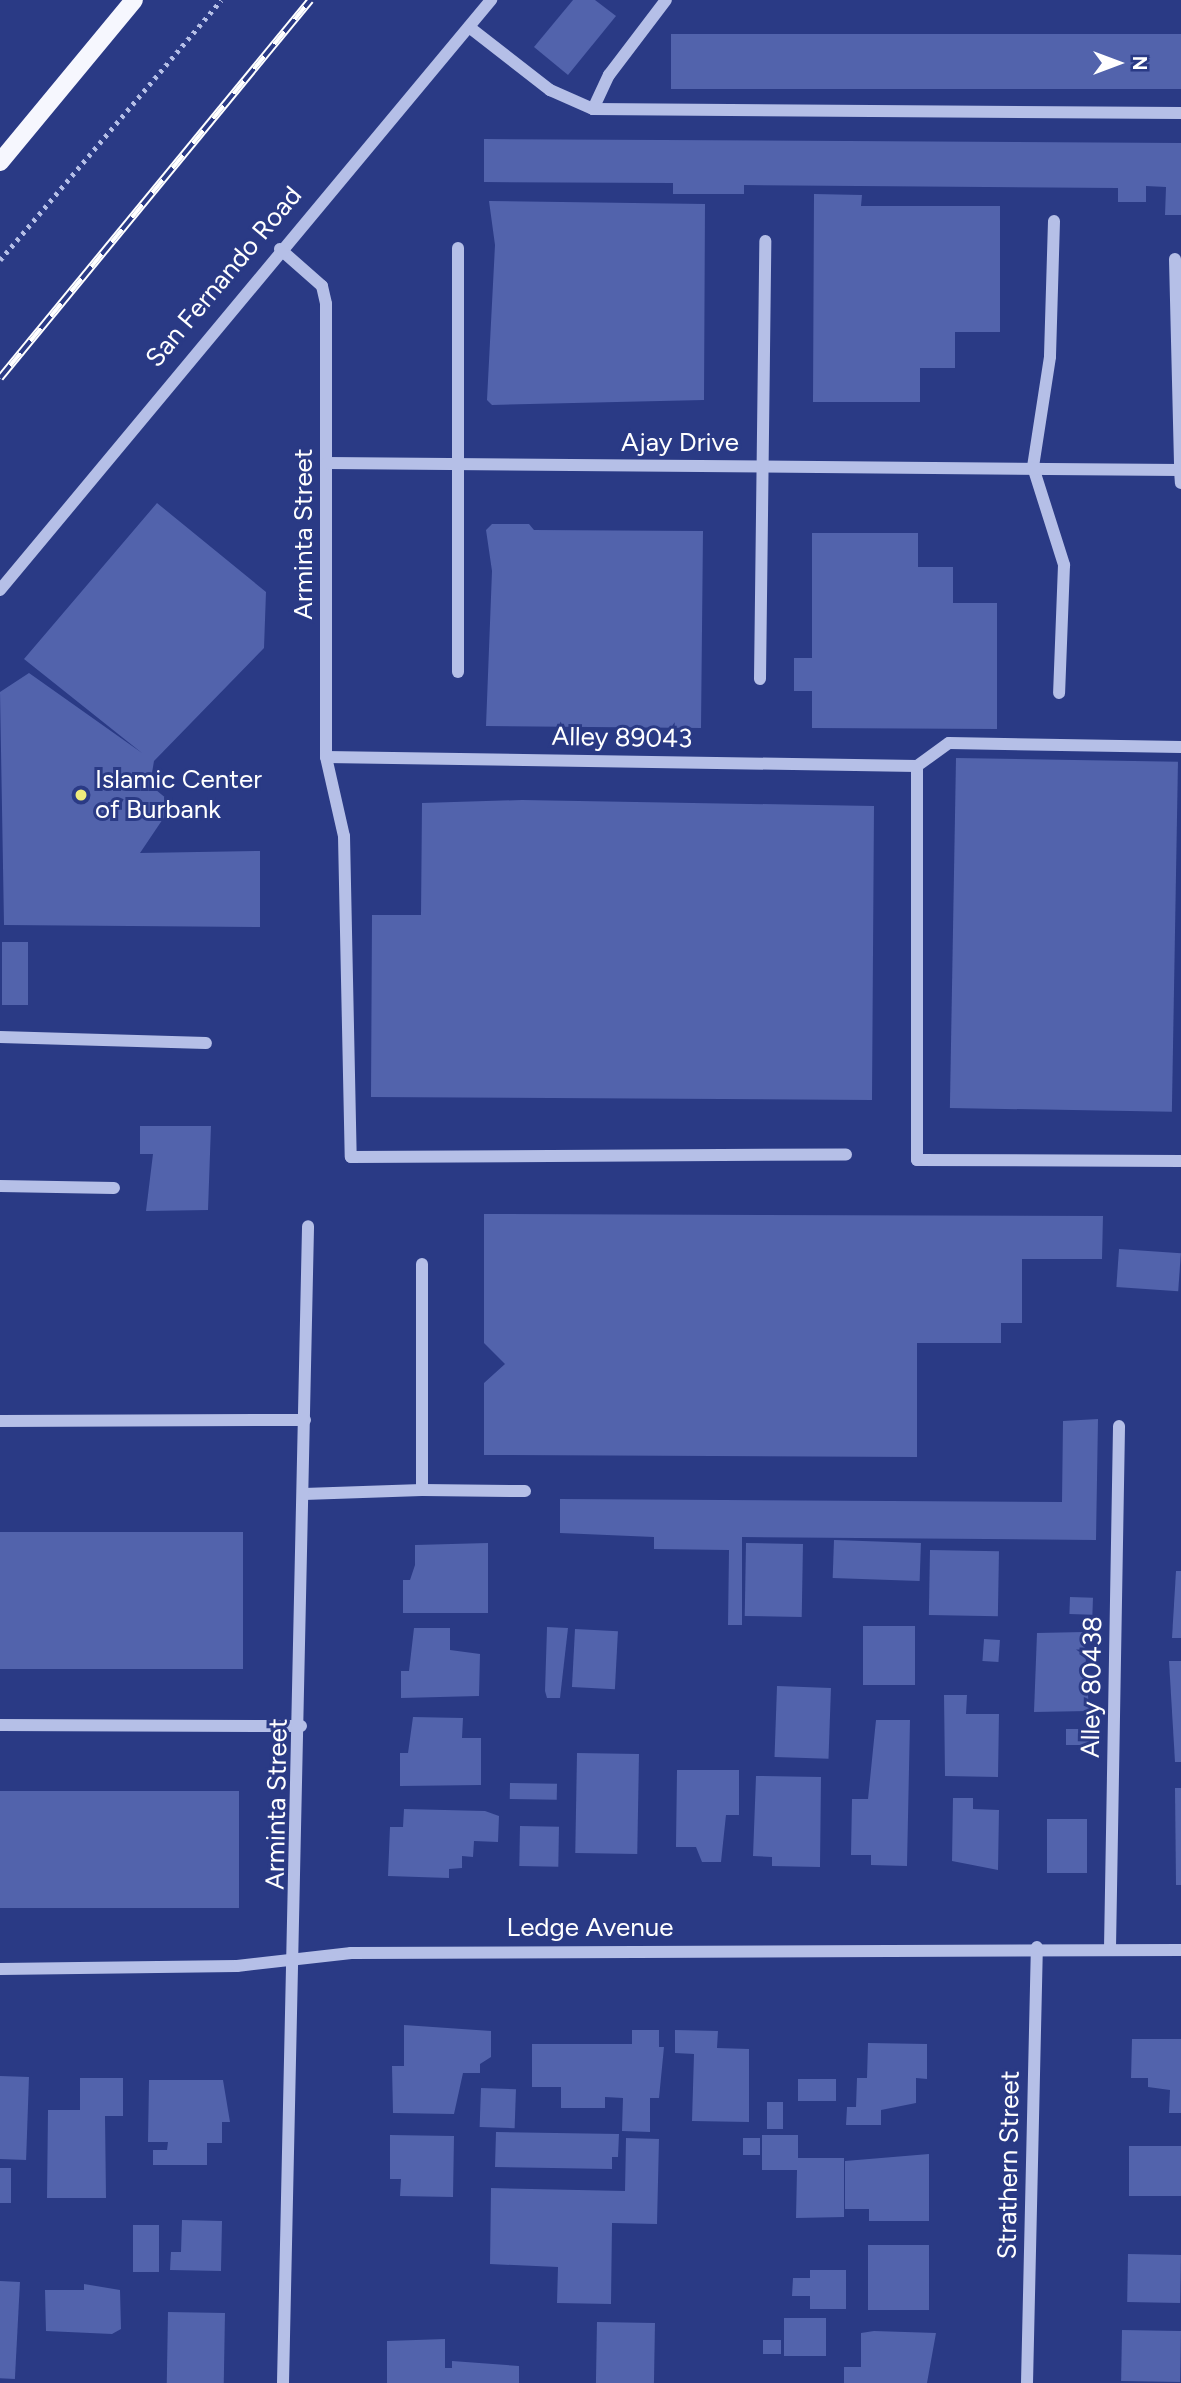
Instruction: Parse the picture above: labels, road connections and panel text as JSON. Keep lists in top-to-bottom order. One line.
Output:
{"streets":{"street":["San Fernando Road","Ajay Drive","Arminta Street","Alley 89043","Alley 80438","Ledge Avenue","Strathern Street"]},"crossings":[["San Fernando Road","Arminta Street"],["Ajay Drive","Arminta Street"],["Arminta Street","Alley 89043"],["Arminta Street","Ledge Avenue"],["Alley 80438","Ledge Avenue"],["Ledge Avenue","Strathern Street"]],"places":["Islamic Center of Burbank"],"north":"right"}
